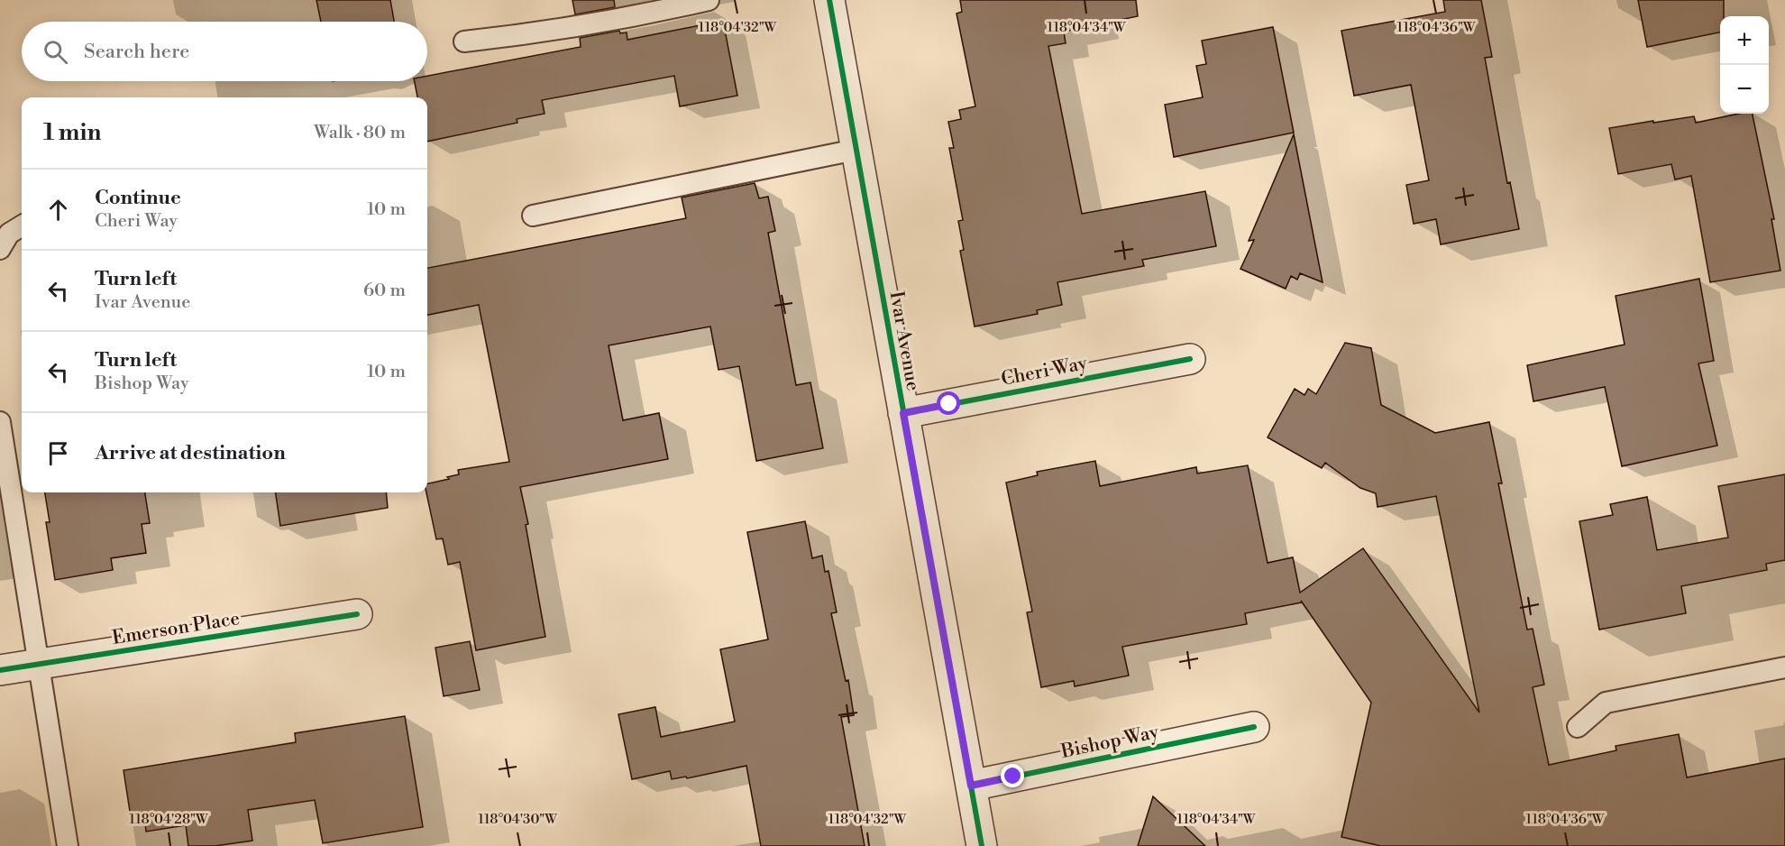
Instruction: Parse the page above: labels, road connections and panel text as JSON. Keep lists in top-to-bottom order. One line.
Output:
{"streets":{"street":["Ivar Avenue","Cheri Way","Emerson Place","Bishop Way"]},"crossings":[["Ivar Avenue","Cheri Way"],["Ivar Avenue","Bishop Way"]],"page":{"map_buttons":["+","−"],"search":"Search here","heading":["1 min","Walk · 80 m"],"list":[["Continue","Cheri Way","10 m"],["Turn left","Ivar Avenue","60 m"],["Turn left","Bishop Way","10 m"],"Arrive at destination"]},"coordinates":["118°04'32\"W","118°04'34\"W","118°04'36\"W","118°04'28\"W","118°04'30\"W"]}
